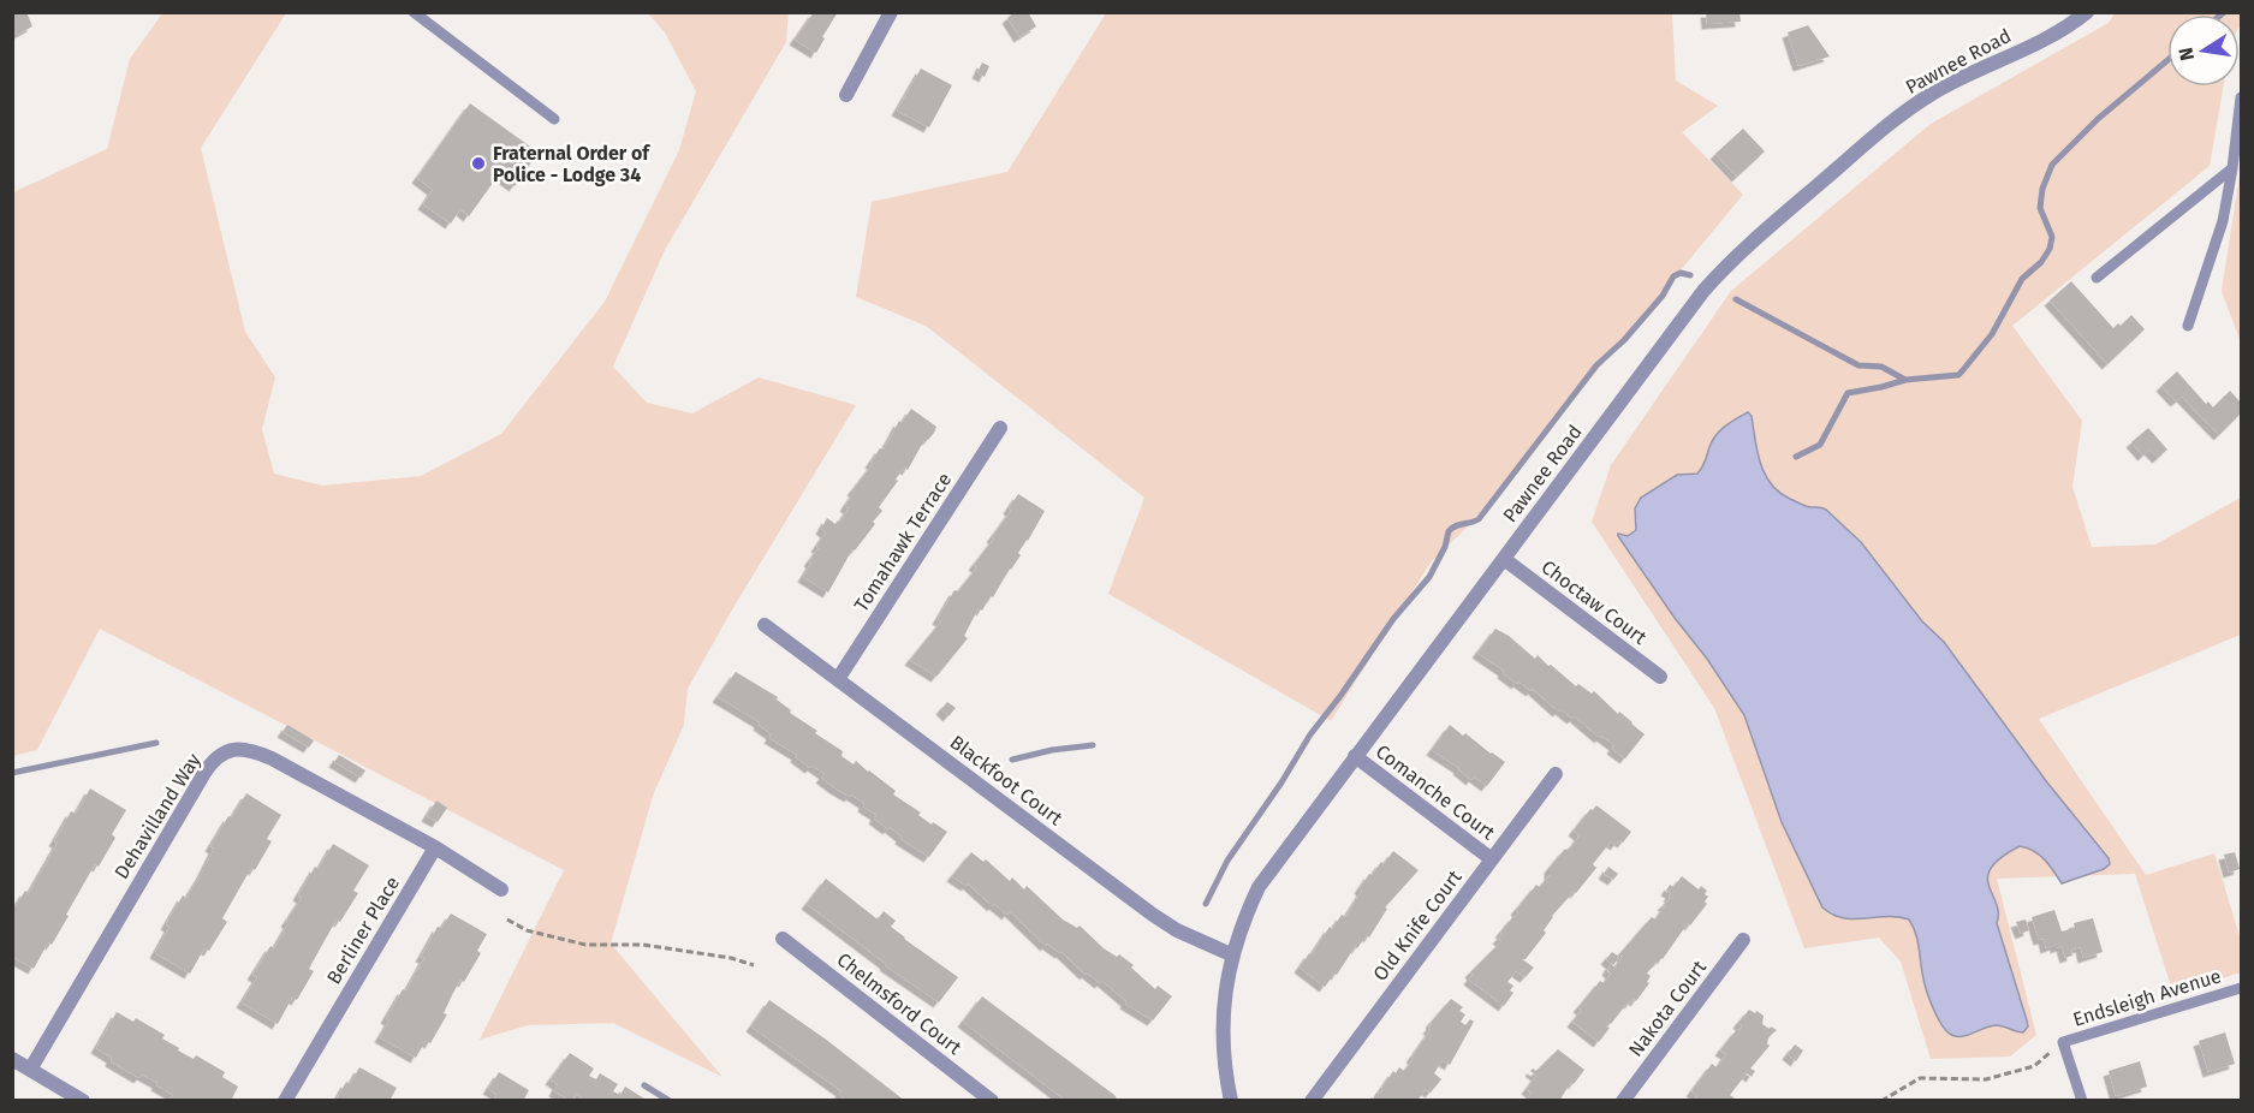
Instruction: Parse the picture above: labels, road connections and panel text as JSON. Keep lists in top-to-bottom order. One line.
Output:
{"streets":{"street":["Pawnee Road","Tomahawk Terrace","Choctaw Court","Blackfoot Court","Comanche Court","Dehavilland Way","Old Knife Court","Berliner Place","Chelmsford Court","Nakota Court"],"lane":["Endsleigh Avenue"]},"crossings":[["Pawnee Road","Choctaw Court"],["Pawnee Road","Blackfoot Court"],["Pawnee Road","Comanche Court"],["Tomahawk Terrace","Blackfoot Court"],["Comanche Court","Old Knife Court"],["Dehavilland Way","Berliner Place"]],"places":["Fraternal Order of Police - Lodge 34"],"north":"left"}
